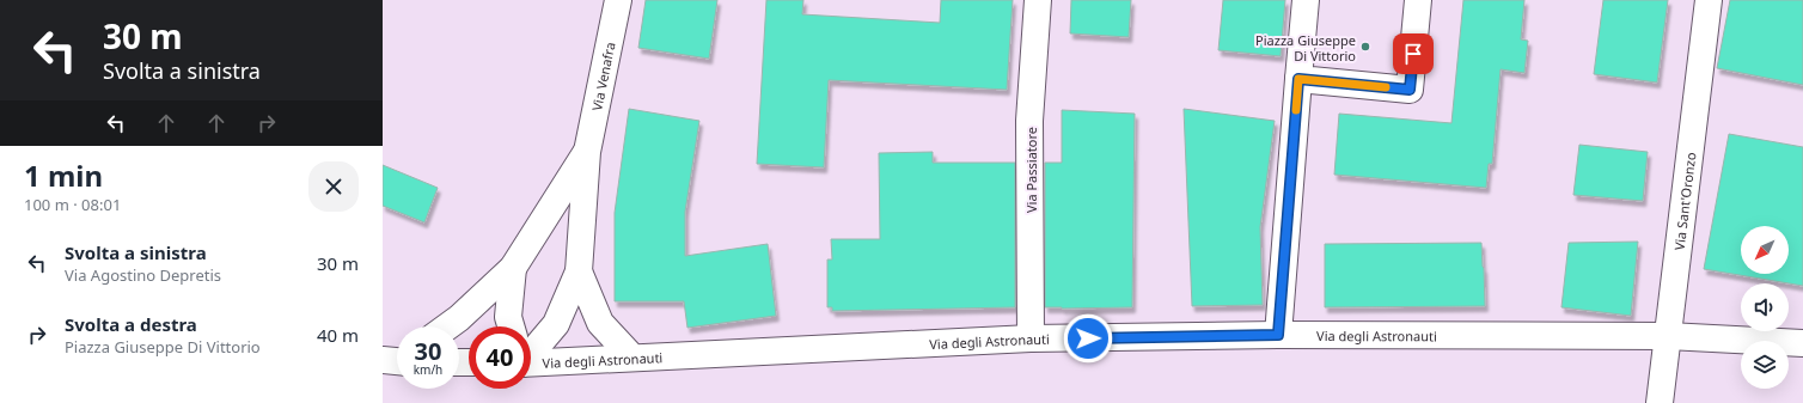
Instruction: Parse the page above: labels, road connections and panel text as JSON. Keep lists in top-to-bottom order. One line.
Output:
{"streets":{"street":["Via Venafra","Via Passiatore","Via Sant'Oronzo","Via degli Astronauti"]},"crossings":[["Via Venafra","Via degli Astronauti"],["Via Passiatore","Via degli Astronauti"],["Via Sant'Oronzo","Via degli Astronauti"]],"places":["Piazza Giuseppe Di Vittorio"],"north":"bottom left","page":{"turn":["30 m","Svolta a sinistra"],"heading":["1 min","100 m · 08:01"],"list":[{"name":"Svolta a sinistra","note":"Via Agostino Depretis","value":"30 m"},{"name":"Svolta a destra","note":"Piazza Giuseppe Di Vittorio","value":"40 m"}],"speed":"30 km/h","limit":"40"}}
